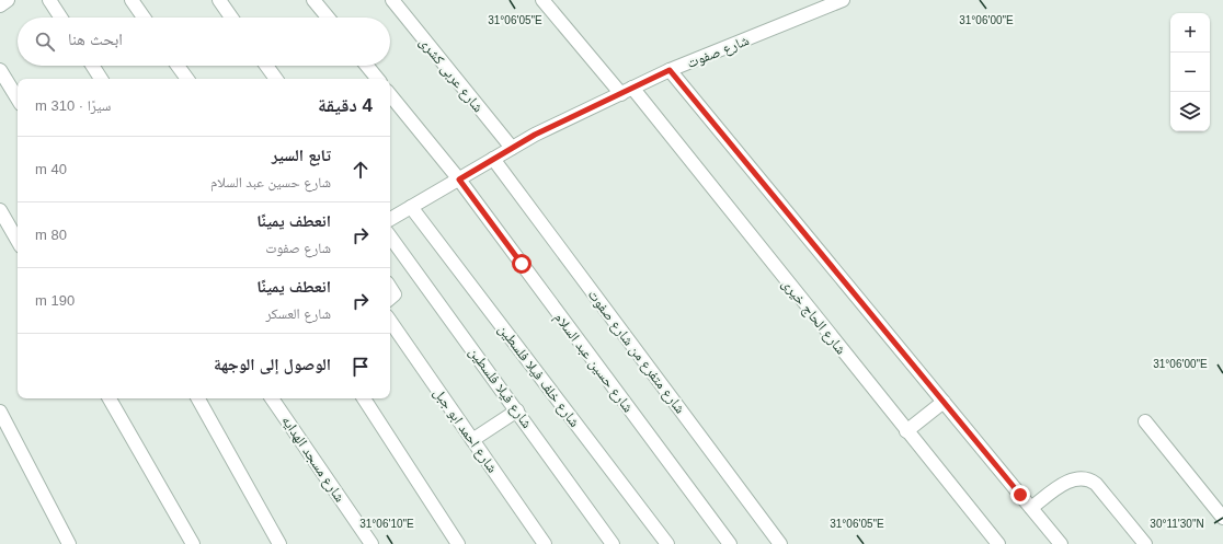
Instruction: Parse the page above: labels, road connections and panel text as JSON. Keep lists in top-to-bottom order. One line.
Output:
{"streets":{"street":["شارع صفوت","شارع عربى كشرى","شارع الحاج خيرى","شارع متفرع من شارع صفوت","شارع حسين عبد السلام","شارع خلف فيلا فلسطين","شارع فيلا فلسطين","شارع احمد ابو جبل","شارع مسجد الهدايه"]},"crossings":[["شارع صفوت","شارع عربى كشرى"],["شارع صفوت","شارع الحاج خيرى"],["شارع صفوت","شارع متفرع من شارع صفوت"],["شارع صفوت","شارع حسين عبد السلام"],["شارع صفوت","شارع خلف فيلا فلسطين"]],"page":{"map_buttons":["+","−"],"search":"ابحث هنا","heading":["4 دقيقة","سيرًا · 310 m"],"list":[["تابع السير","شارع حسين عبد السلام","40 m"],["انعطف يمينًا","شارع صفوت","80 m"],["انعطف يمينًا","شارع العسكر","190 m"],"الوصول إلى الوجهة"]},"coordinates":["31°06'05\"E","31°06'00\"E","30°11'30\"N","31°06'10\"E"]}
